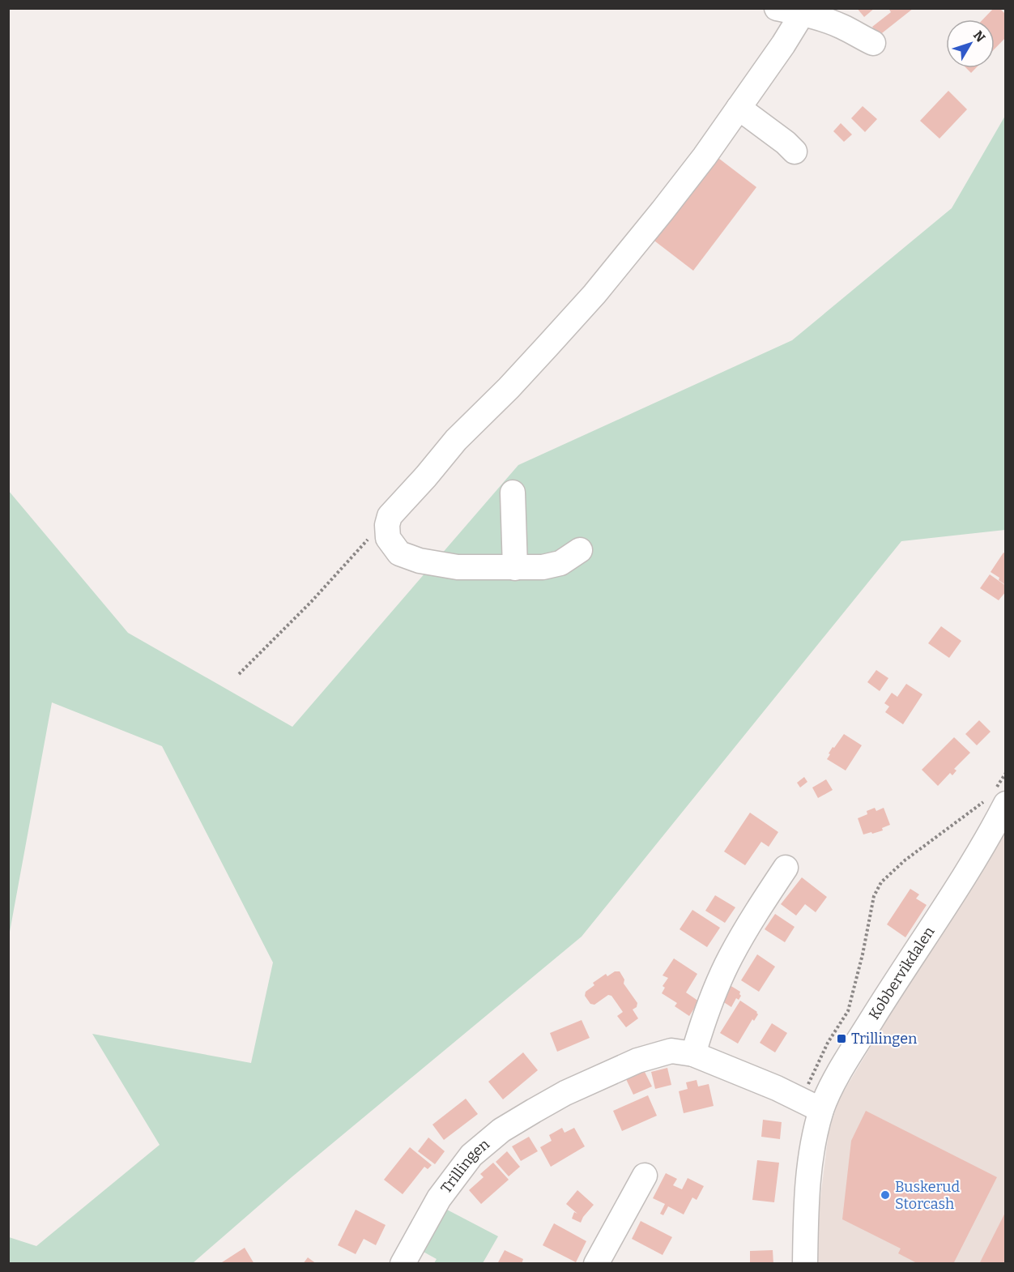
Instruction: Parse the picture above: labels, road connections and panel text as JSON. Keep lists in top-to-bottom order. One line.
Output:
{"streets":{"street":["Kobbervikdalen","Trillingen"]},"crossings":[["Kobbervikdalen","Trillingen"]],"places":{"transit":["Trillingen"],"other":["Buskerud Storcash"]},"north":"top right"}
